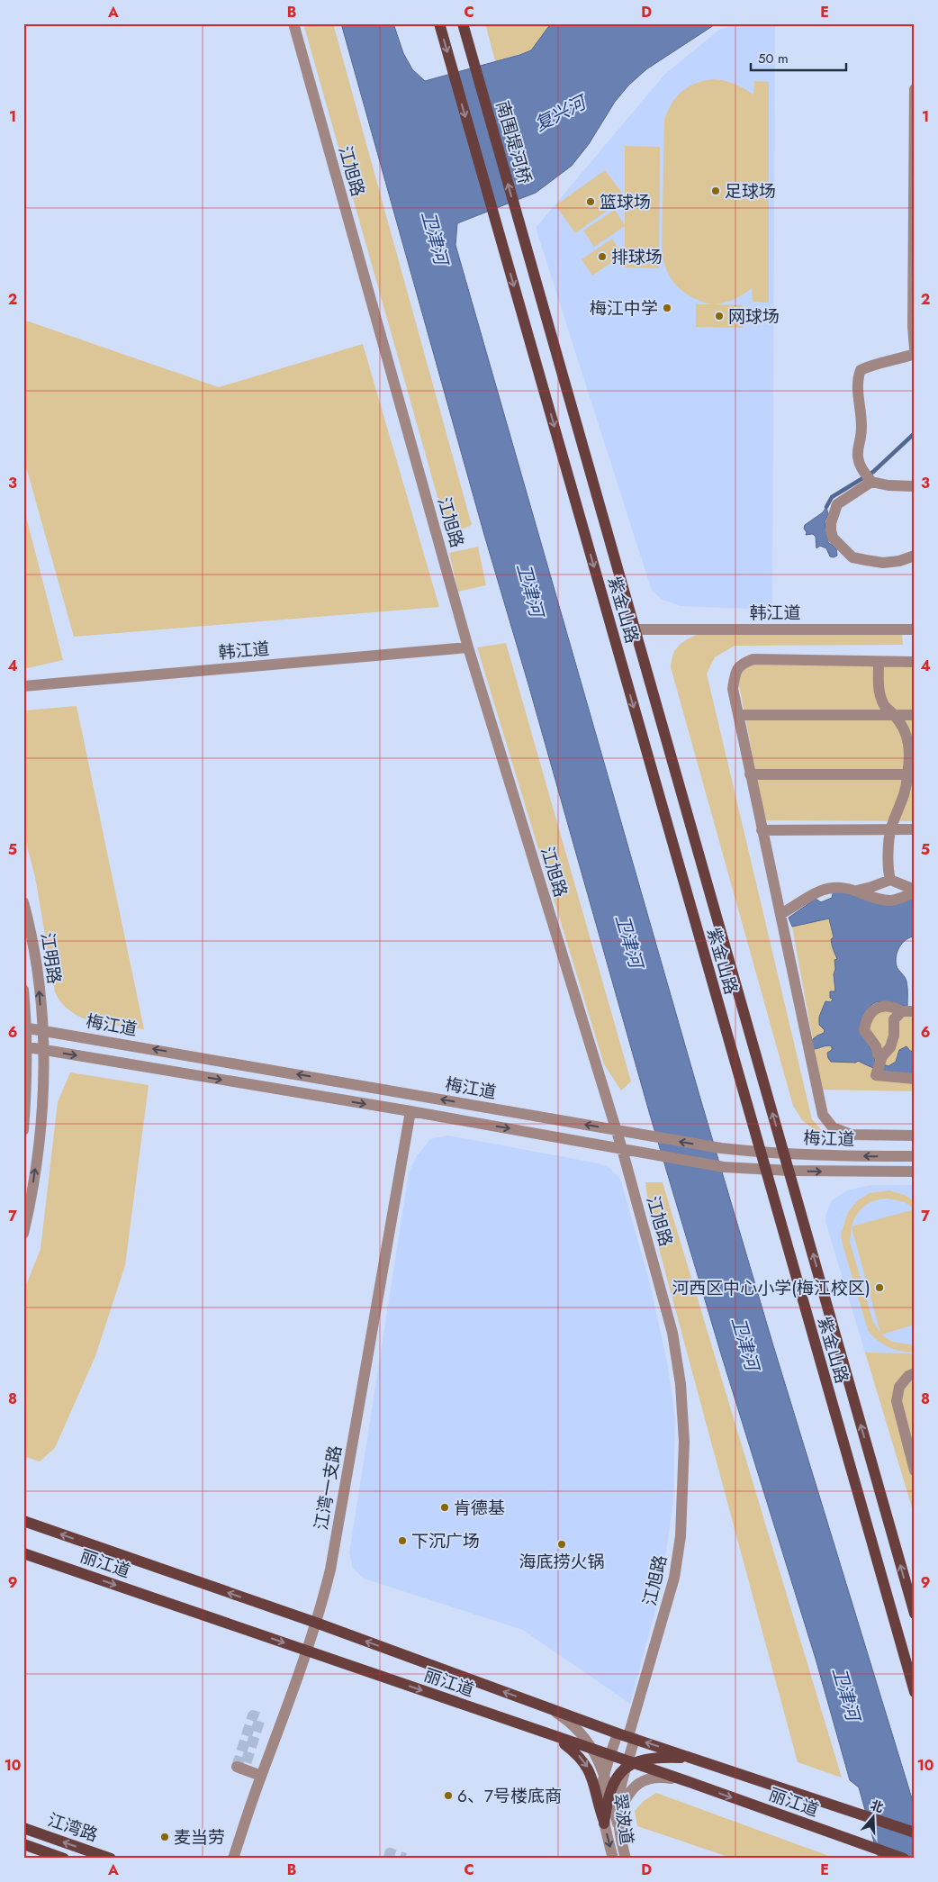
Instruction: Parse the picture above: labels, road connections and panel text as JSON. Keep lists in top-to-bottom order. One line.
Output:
{"streets":{"main road":["南围堤河桥","紫金山路","丽江道","江湾路"],"street":["江旭路","韩江道","江明路","梅江道","江湾一支路","翠波道"]},"crossings":[["南围堤河桥","紫金山路"],["江旭路","韩江道"],["江旭路","梅江道"],["江旭路","丽江道"],["江旭路","翠波道"],["紫金山路","韩江道"],["紫金山路","梅江道"],["江明路","梅江道"],["梅江道","江湾一支路"],["江湾一支路","丽江道"],["丽江道","翠波道"]],"one_way":["南围堤河桥"],"water":["复兴河","卫津河"],"places":["足球场","篮球场","排球场","梅江中学","网球场","河西区中心小学(梅江校区)","肯德基","下沉广场","海底捞火锅","6、7号楼底商","麦当劳"],"scale_bar":"50 m","north":"top","grid":{"columns":["A","B","C","D","E"],"rows":["1","2","3","4","5","6","7","8","9","10"]}}
